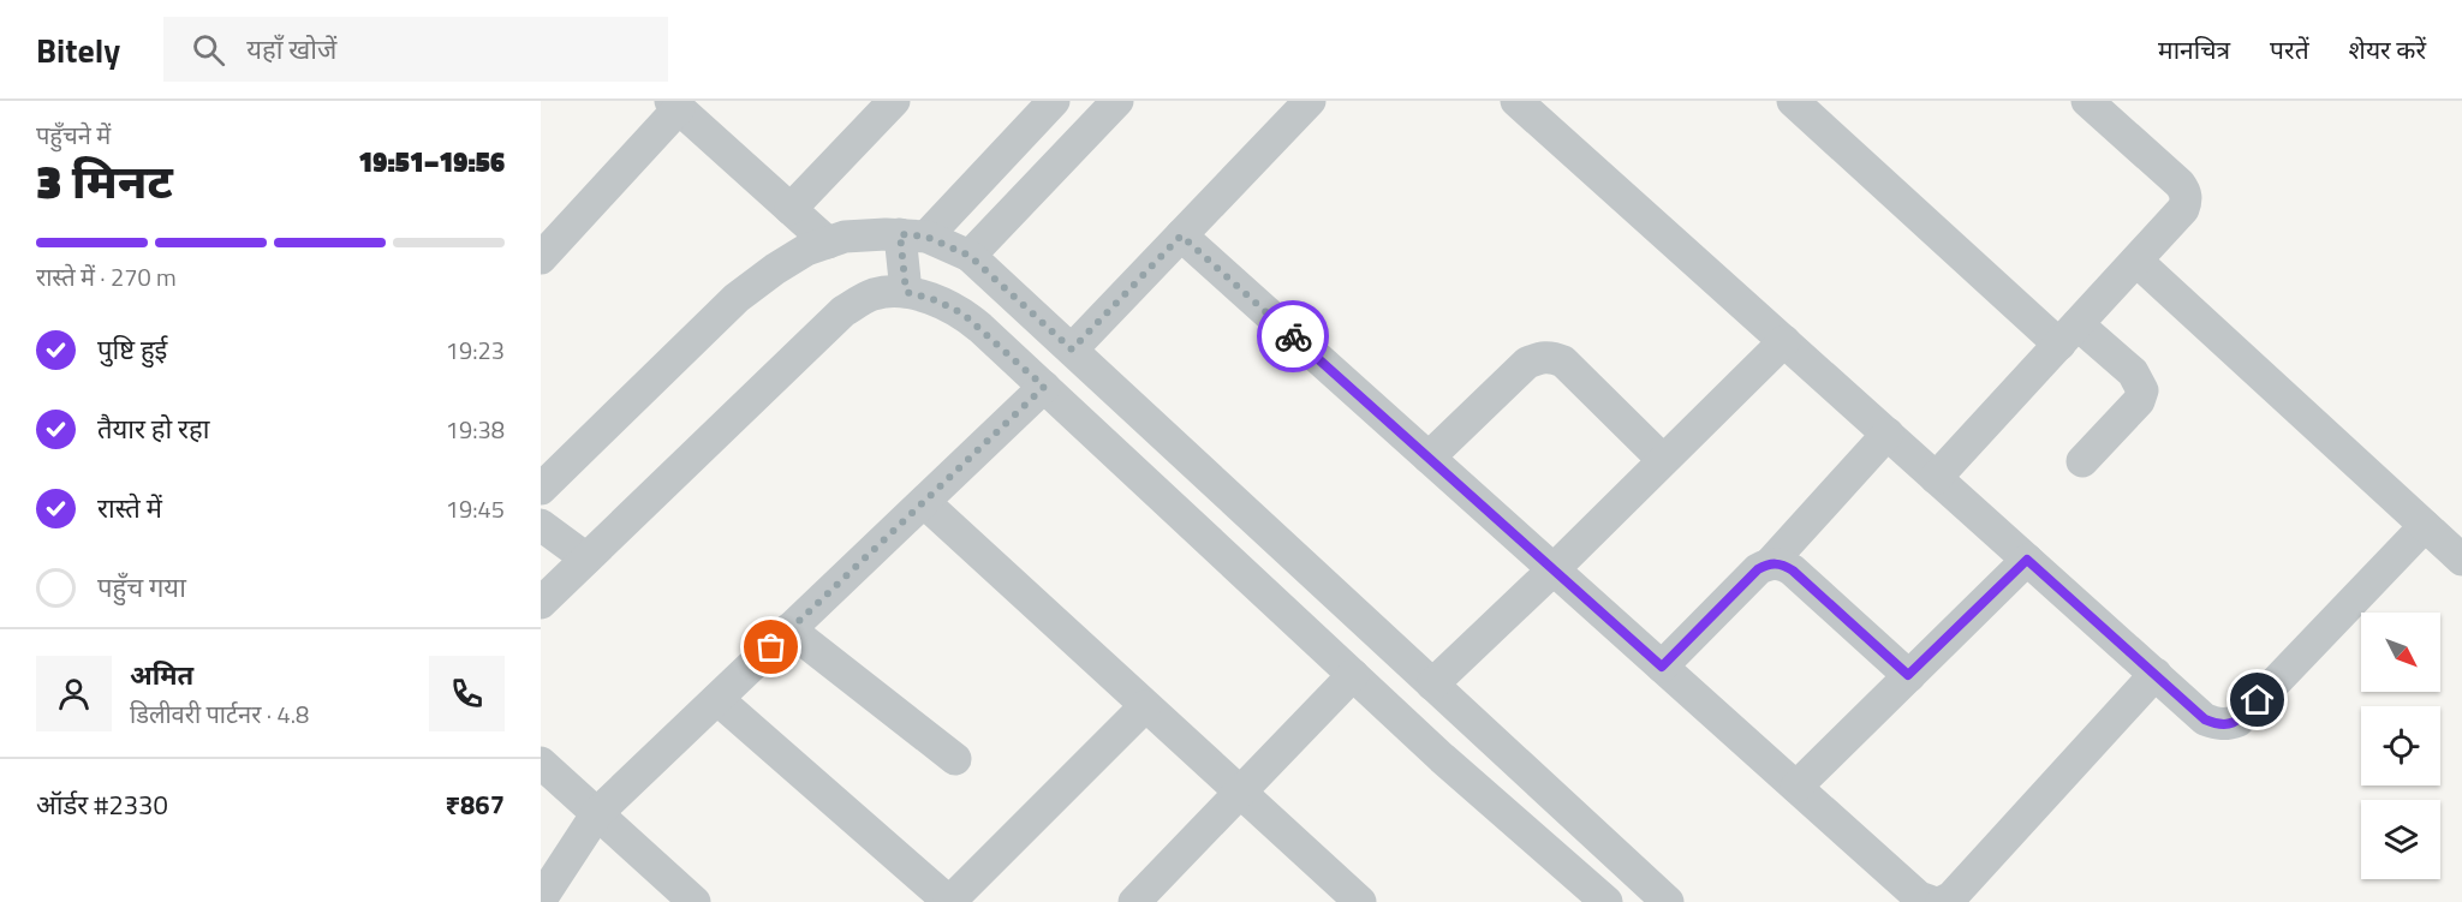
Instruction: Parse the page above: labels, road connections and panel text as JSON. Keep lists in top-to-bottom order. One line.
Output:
{"north":"bottom right","page":{"header":"Bitely","search":"यहाँ खोजें","nav":["मानचित्र","परतें","शेयर करें"],"heading":["3 मिनट","पहुँचने में","19:51–19:56"],"panel":["अमित","डिलीवरी पार्टनर · 4.8","ऑर्डर #2330","₹867"],"bar":"रास्ते में · 270 m","list":[["पुष्टि हुई","19:23"],["तैयार हो रहा","19:38"],["रास्ते में","19:45"],"पहुँच गया"]}}
